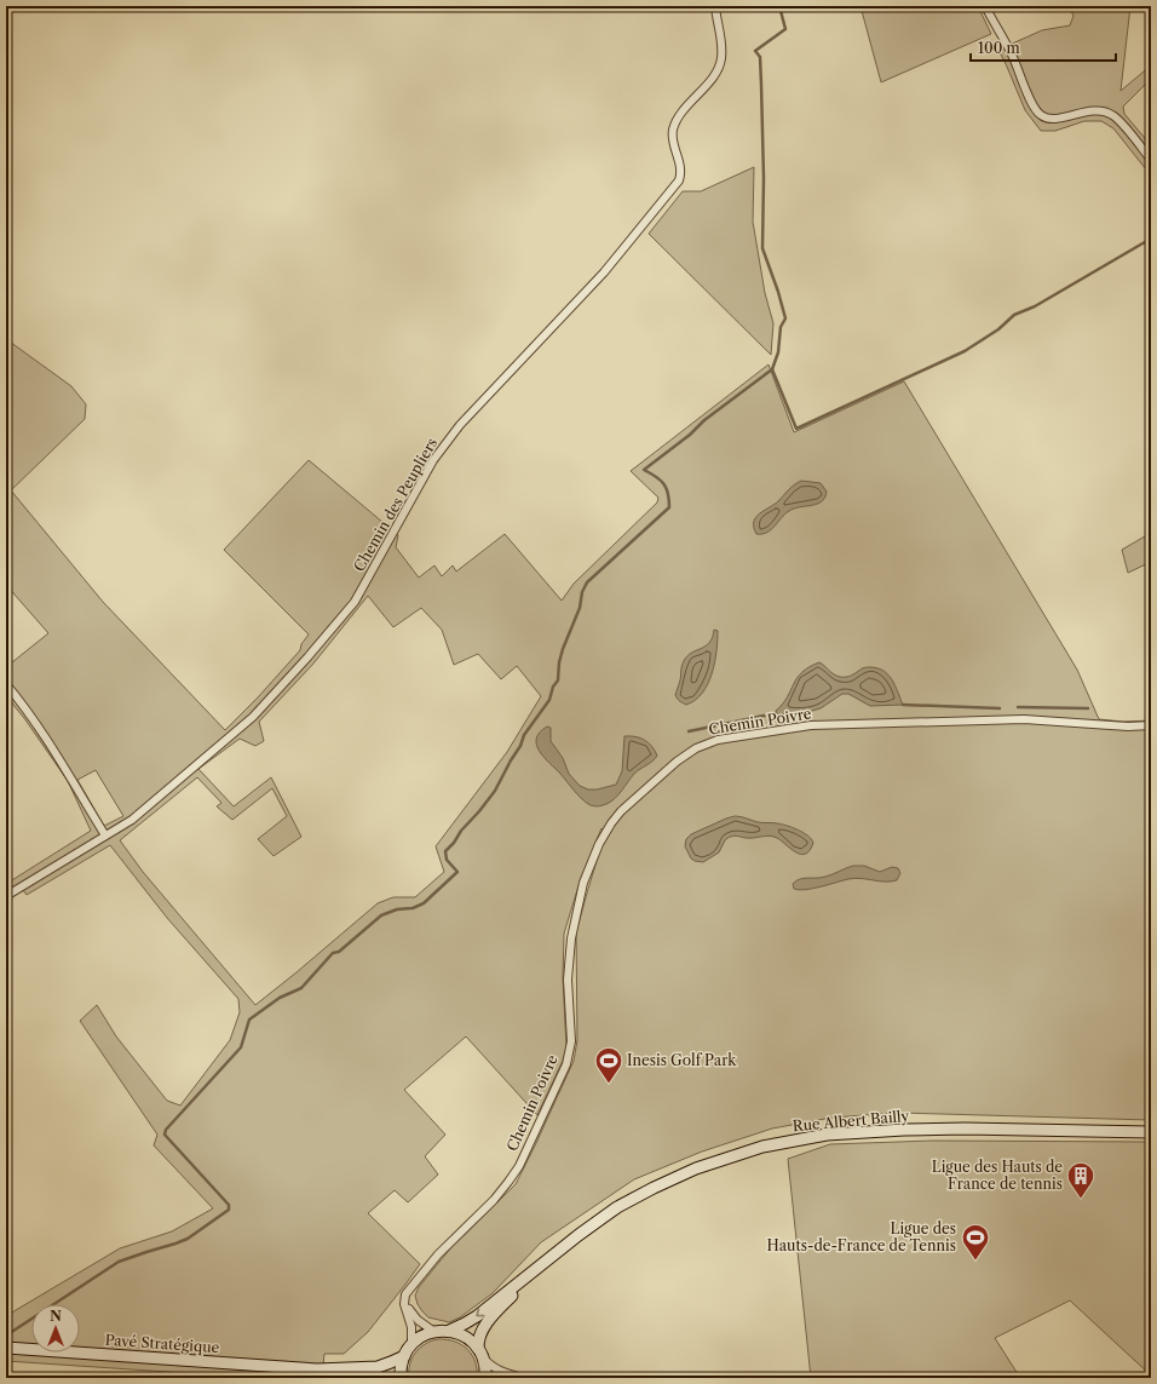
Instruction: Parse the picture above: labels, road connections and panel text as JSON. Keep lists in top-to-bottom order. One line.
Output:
{"streets":{"main road":["Rue Albert Bailly","Pavé Stratégique"],"street":["Chemin des Peupliers","Chemin Poivre"]},"places":{"sports":["Inesis Golf Park","Ligue des Hauts-de-France de Tennis"],"building":["Ligue des Hauts de France de tennis"]},"scale_bar":"100 m","north":"top"}
